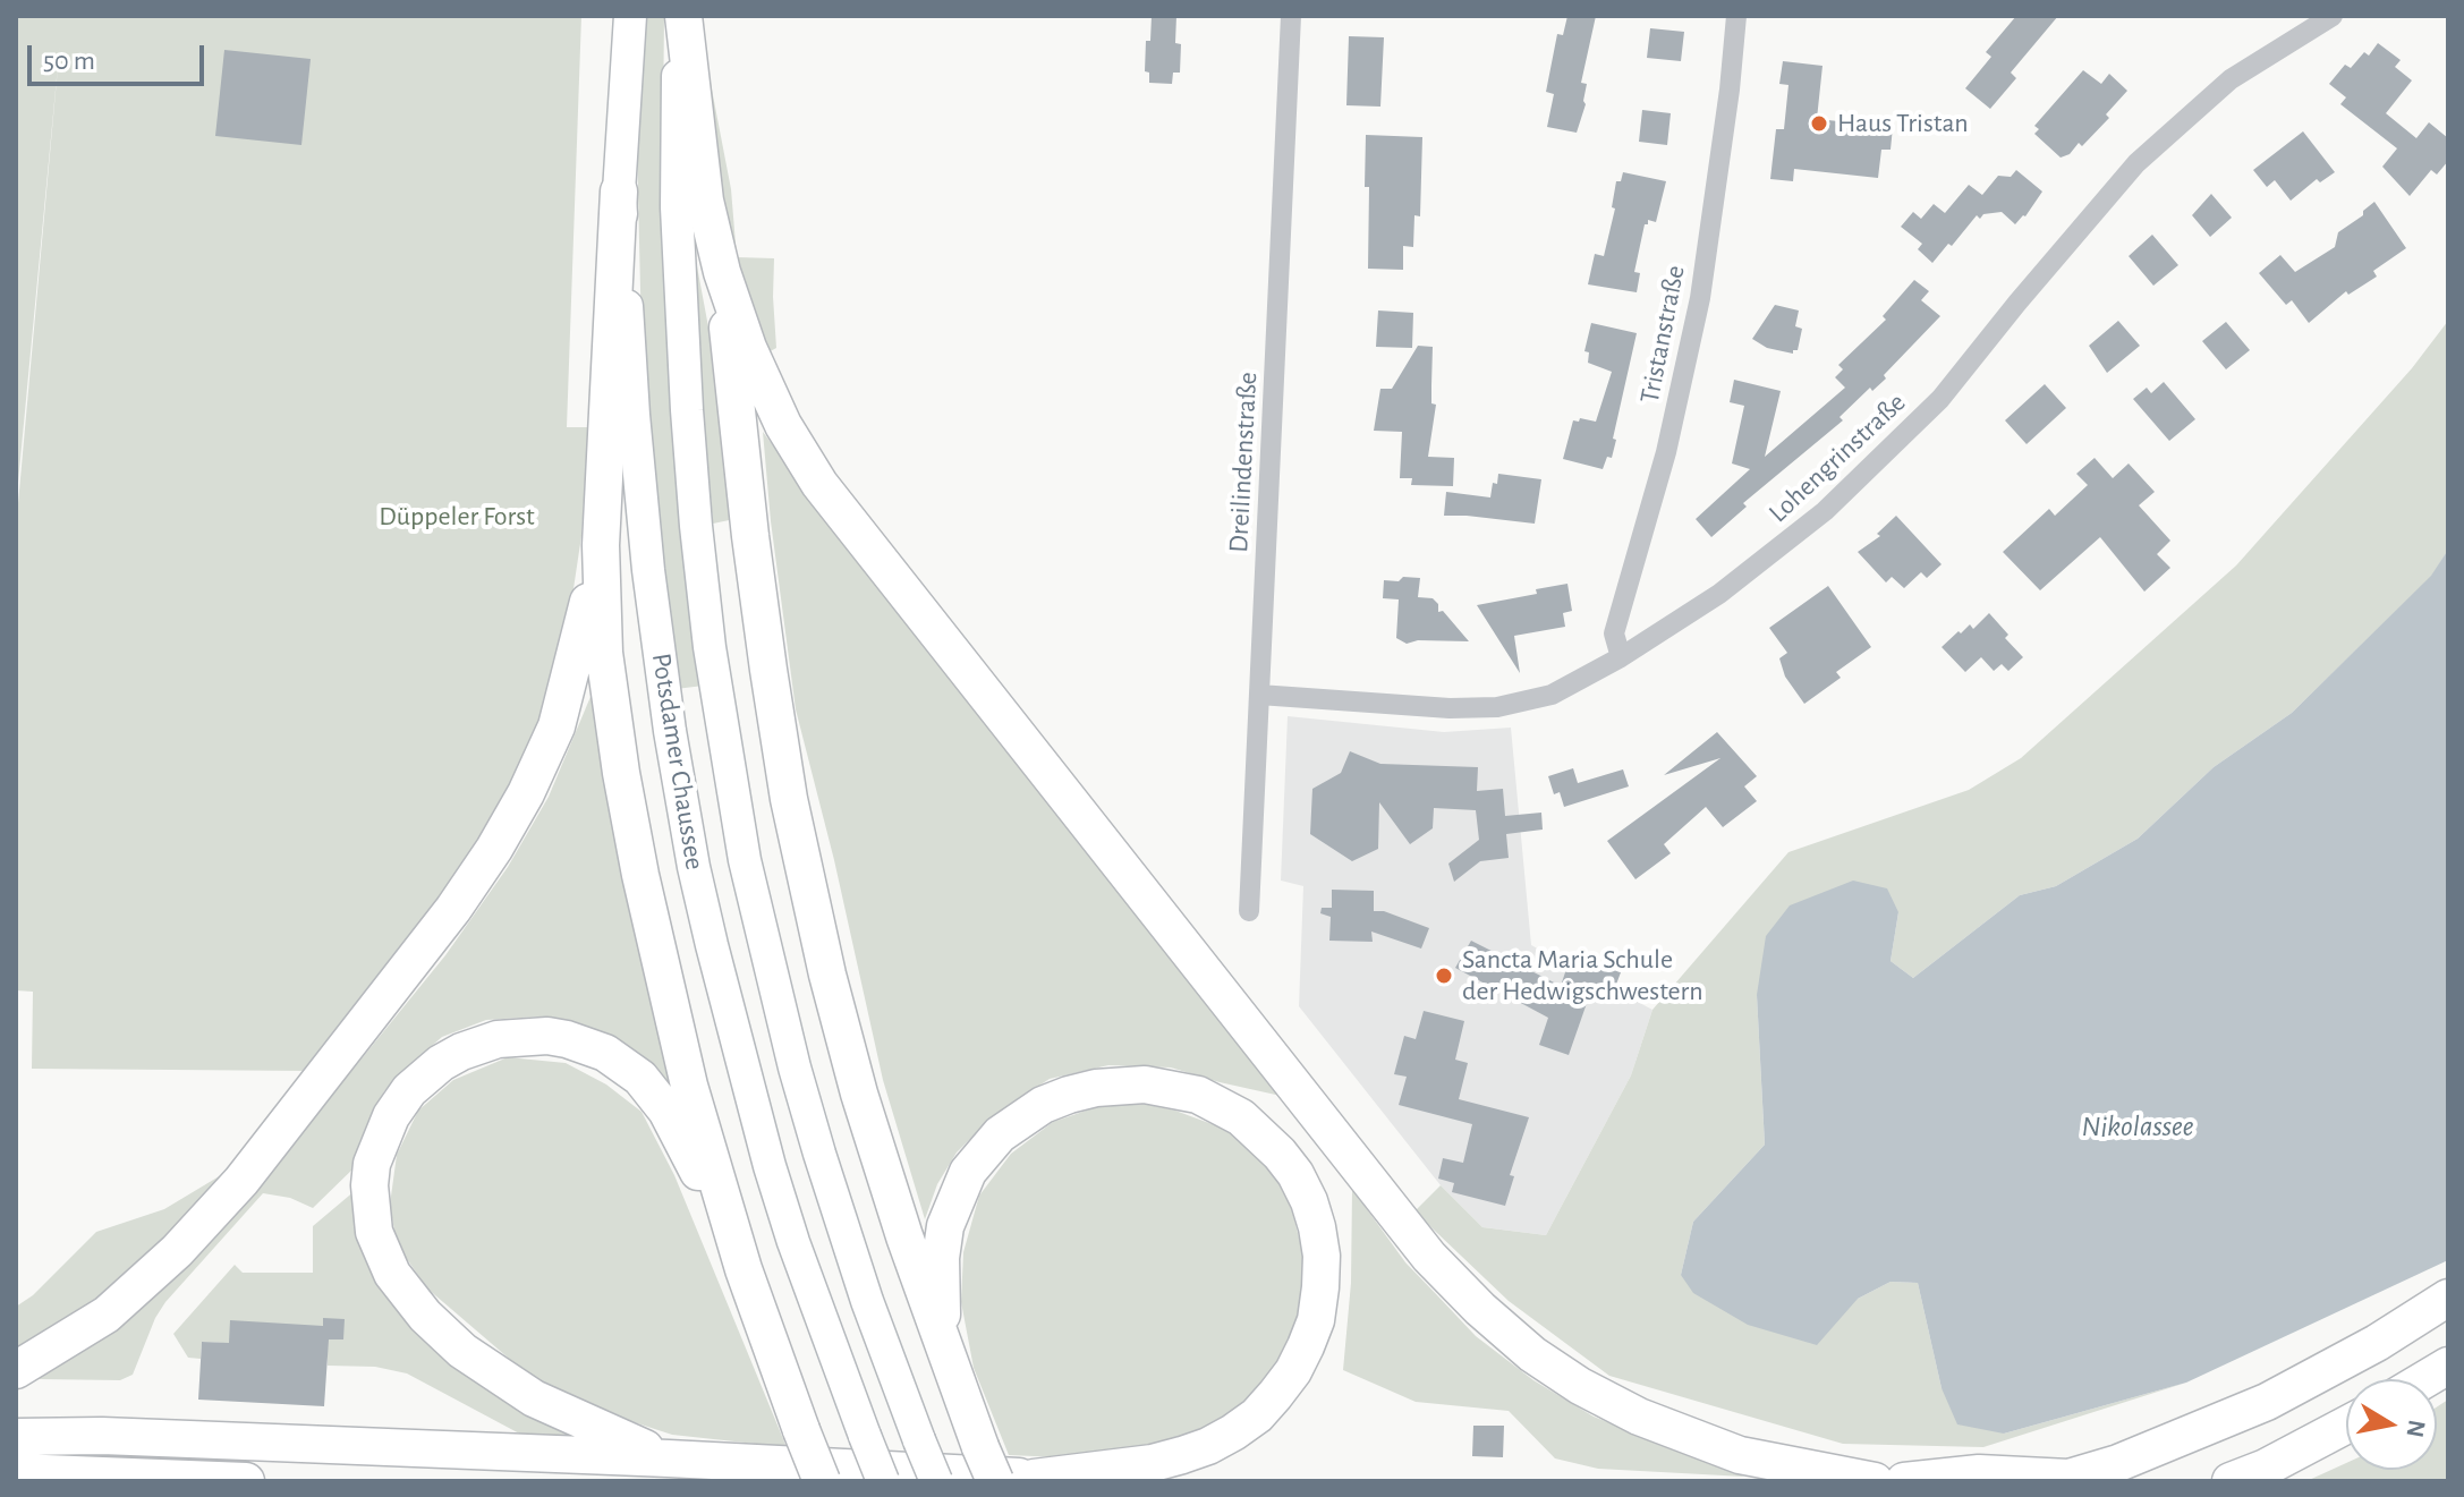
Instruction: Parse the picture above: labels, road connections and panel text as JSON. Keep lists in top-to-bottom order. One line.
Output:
{"streets":{"main road":["Potsdamer Chaussee"],"street":["Tristanstraße","Lohengrinstraße","Dreilindenstraße"]},"crossings":[["Tristanstraße","Lohengrinstraße"],["Lohengrinstraße","Dreilindenstraße"]],"water":["Nikolassee"],"parks":["Düppeler Forst"],"places":["Haus Tristan","Sancta Maria Schule der Hedwigschwestern"],"scale_bar":"50 m","north":"right"}
